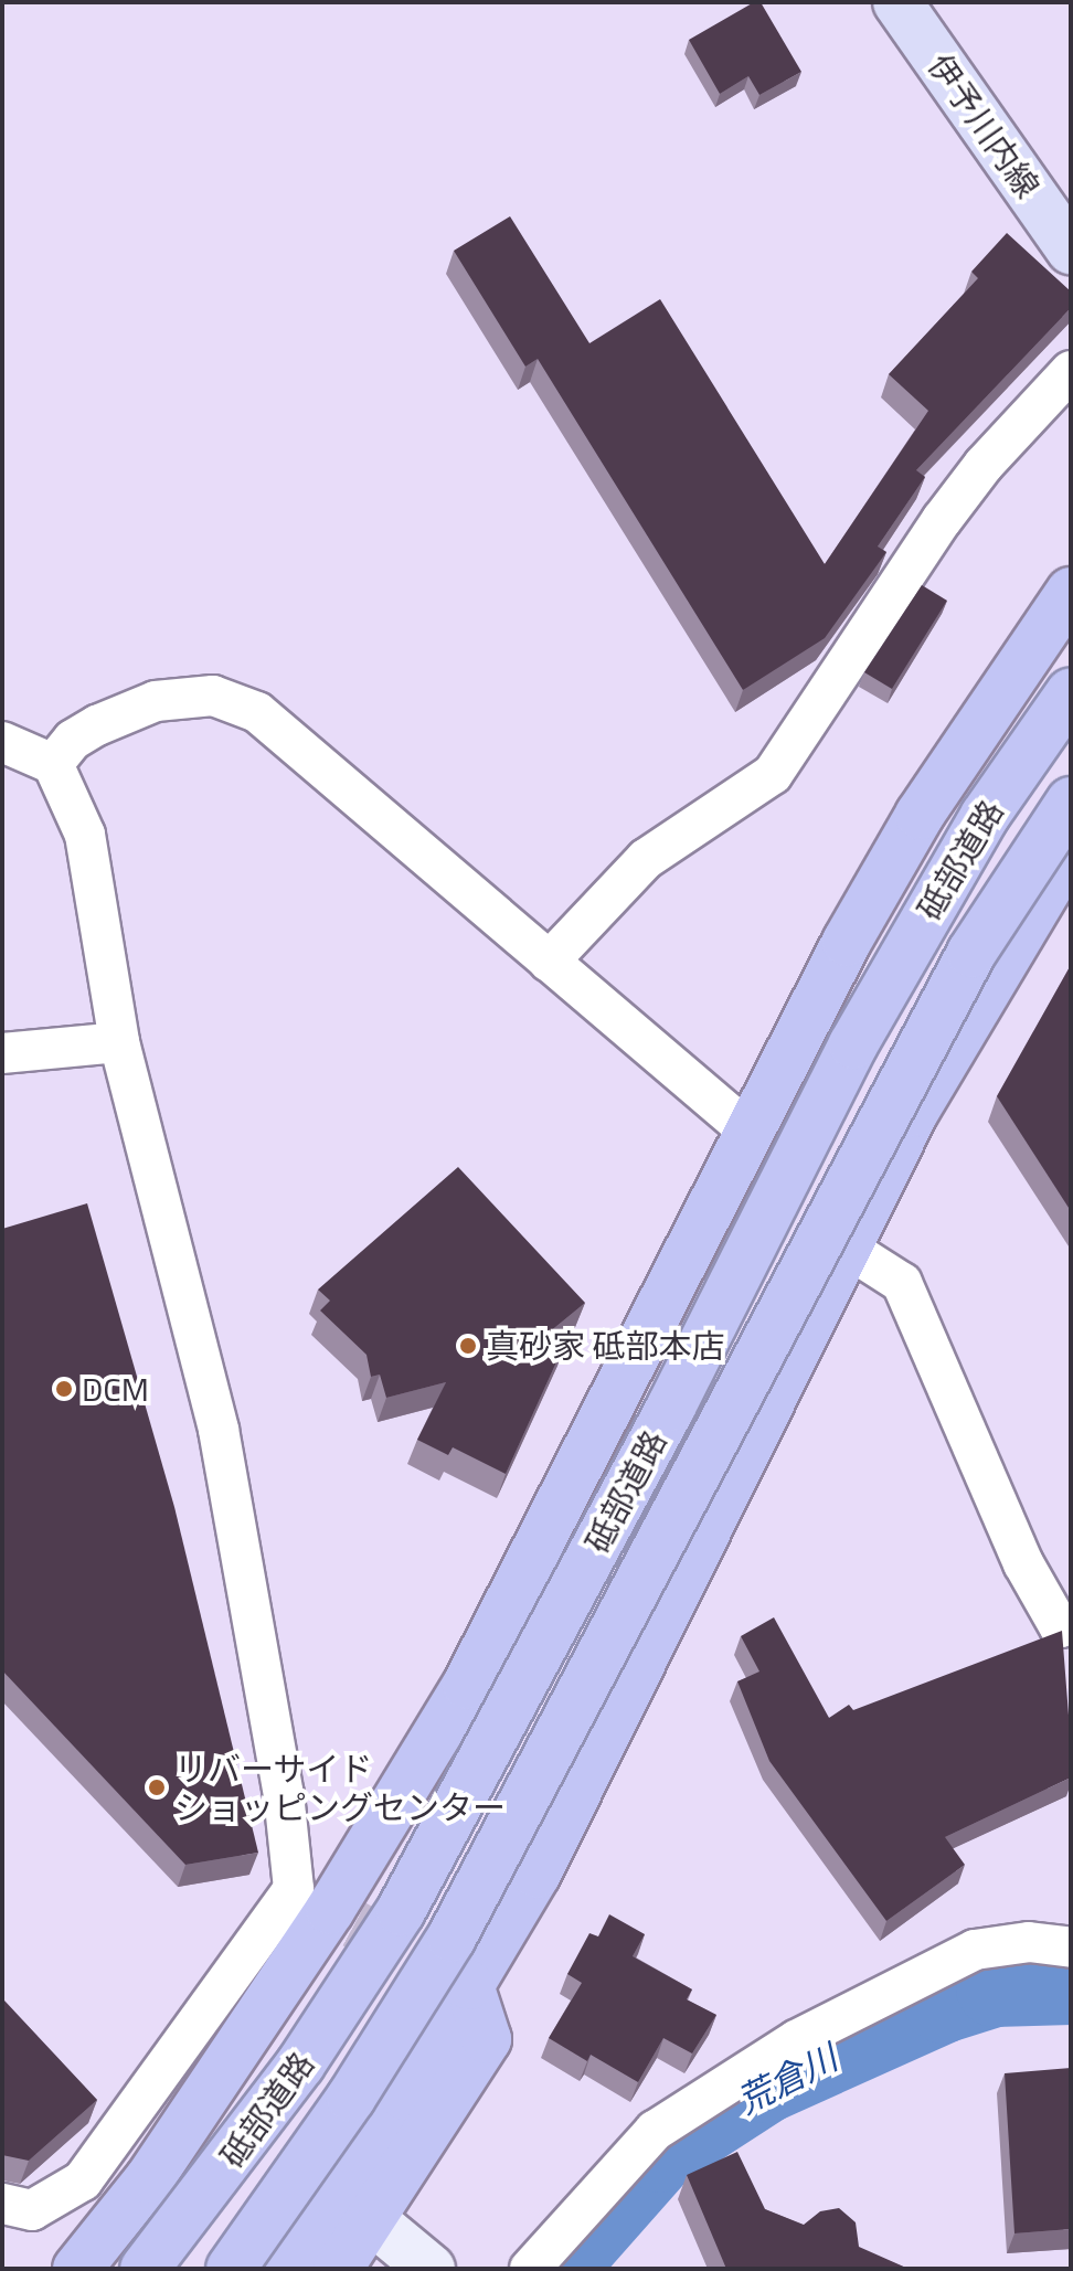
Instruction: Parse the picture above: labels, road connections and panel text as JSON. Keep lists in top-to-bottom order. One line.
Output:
{"streets":{"highway":["砥部道路"],"main road":["伊予川内線"]},"water":["荒倉川"],"places":["真砂家 砥部本店","DCM","リバーサイド ショッピングセンター"]}
